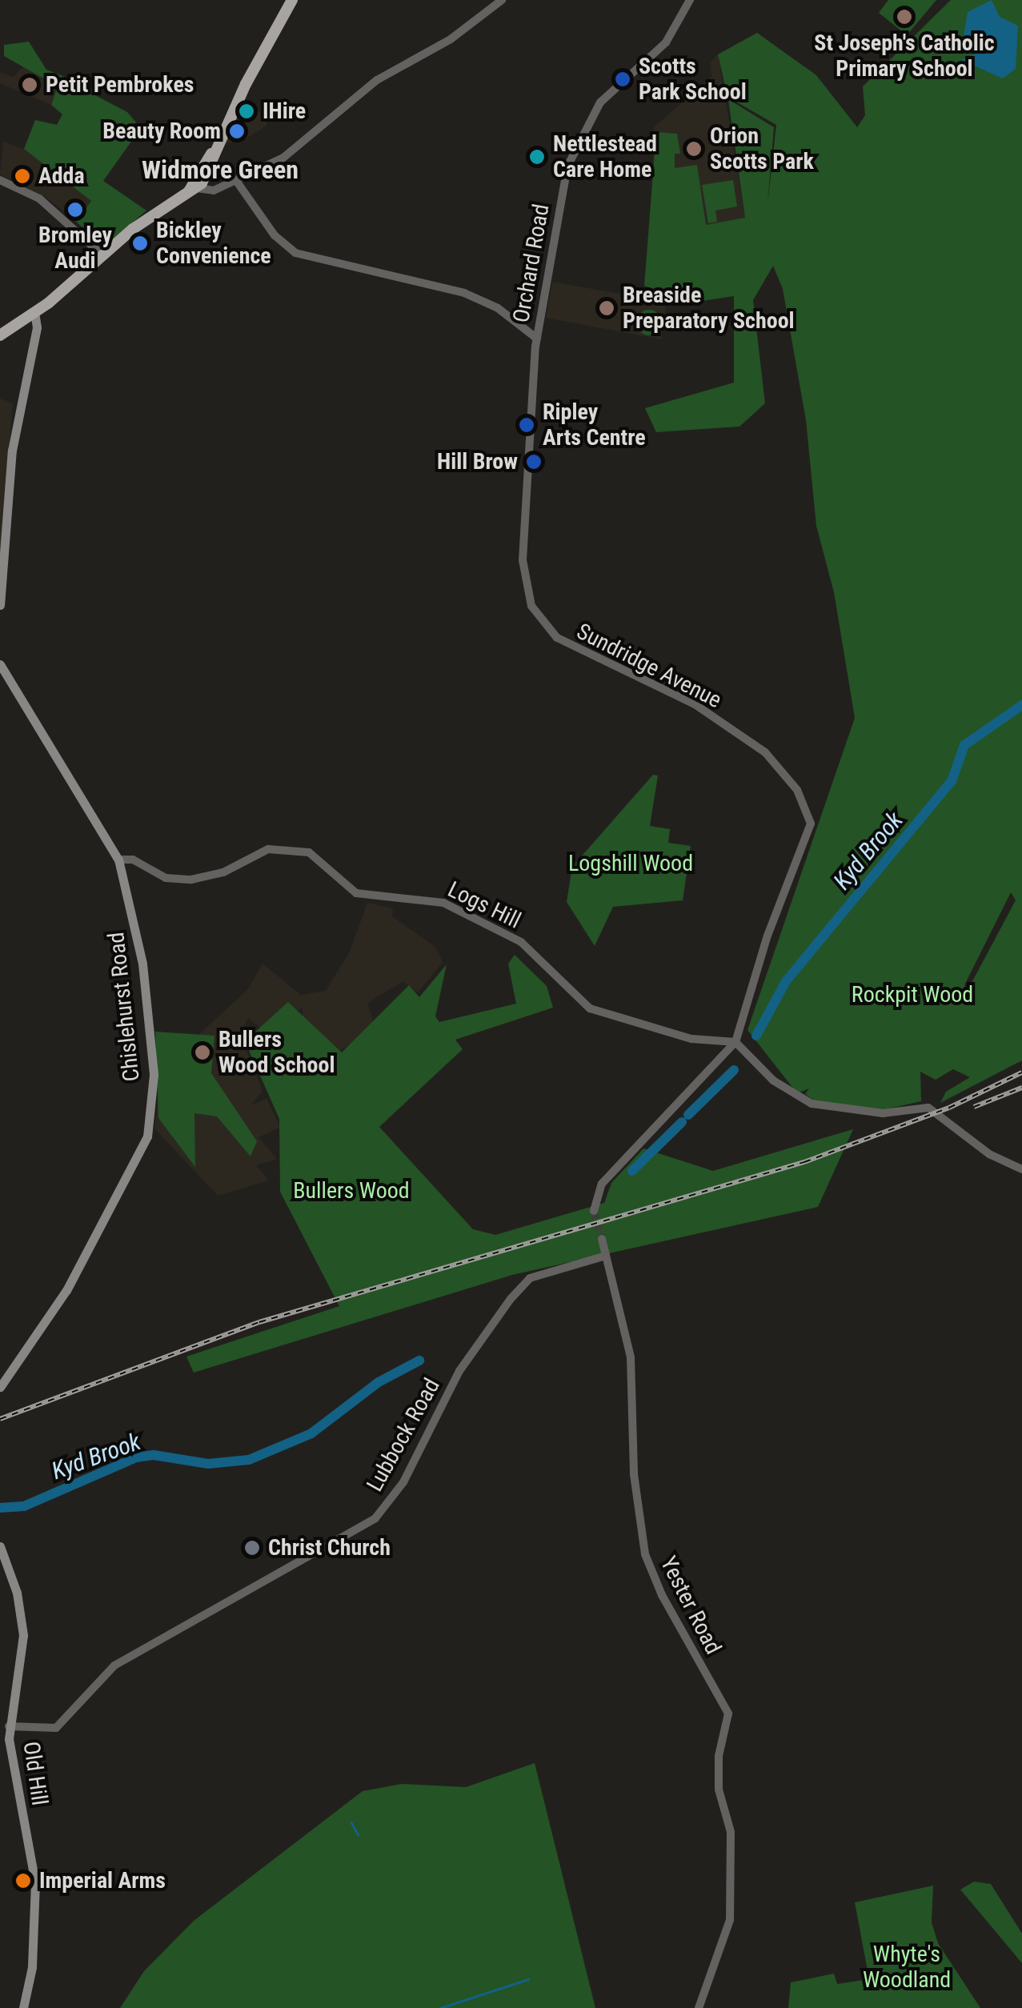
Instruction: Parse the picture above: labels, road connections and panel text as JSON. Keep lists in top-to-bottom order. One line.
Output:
{"streets":{"main road":["Chislehurst Road","Old Hill"],"street":["Orchard Road","Sundridge Avenue","Logs Hill","Lubbock Road","Yester Road"]},"crossings":[["Orchard Road","Sundridge Avenue"],["Sundridge Avenue","Logs Hill"],["Logs Hill","Chislehurst Road"],["Lubbock Road","Yester Road"],["Lubbock Road","Old Hill"]],"districts":["Widmore Green"],"water":["Kyd Brook"],"parks":["Logshill Wood","Rockpit Wood","Bullers Wood","Whyte's Woodland"],"places":["St Joseph's Catholic Primary School","Scotts Park School","Petit Pembrokes","IHire","Beauty Room","Orion Scotts Park","Nettlestead Care Home","Adda","Bromley Audi","Bickley Convenience","Breaside Preparatory School","Ripley Arts Centre","Hill Brow","Bullers Wood School","Christ Church","Imperial Arms"]}
